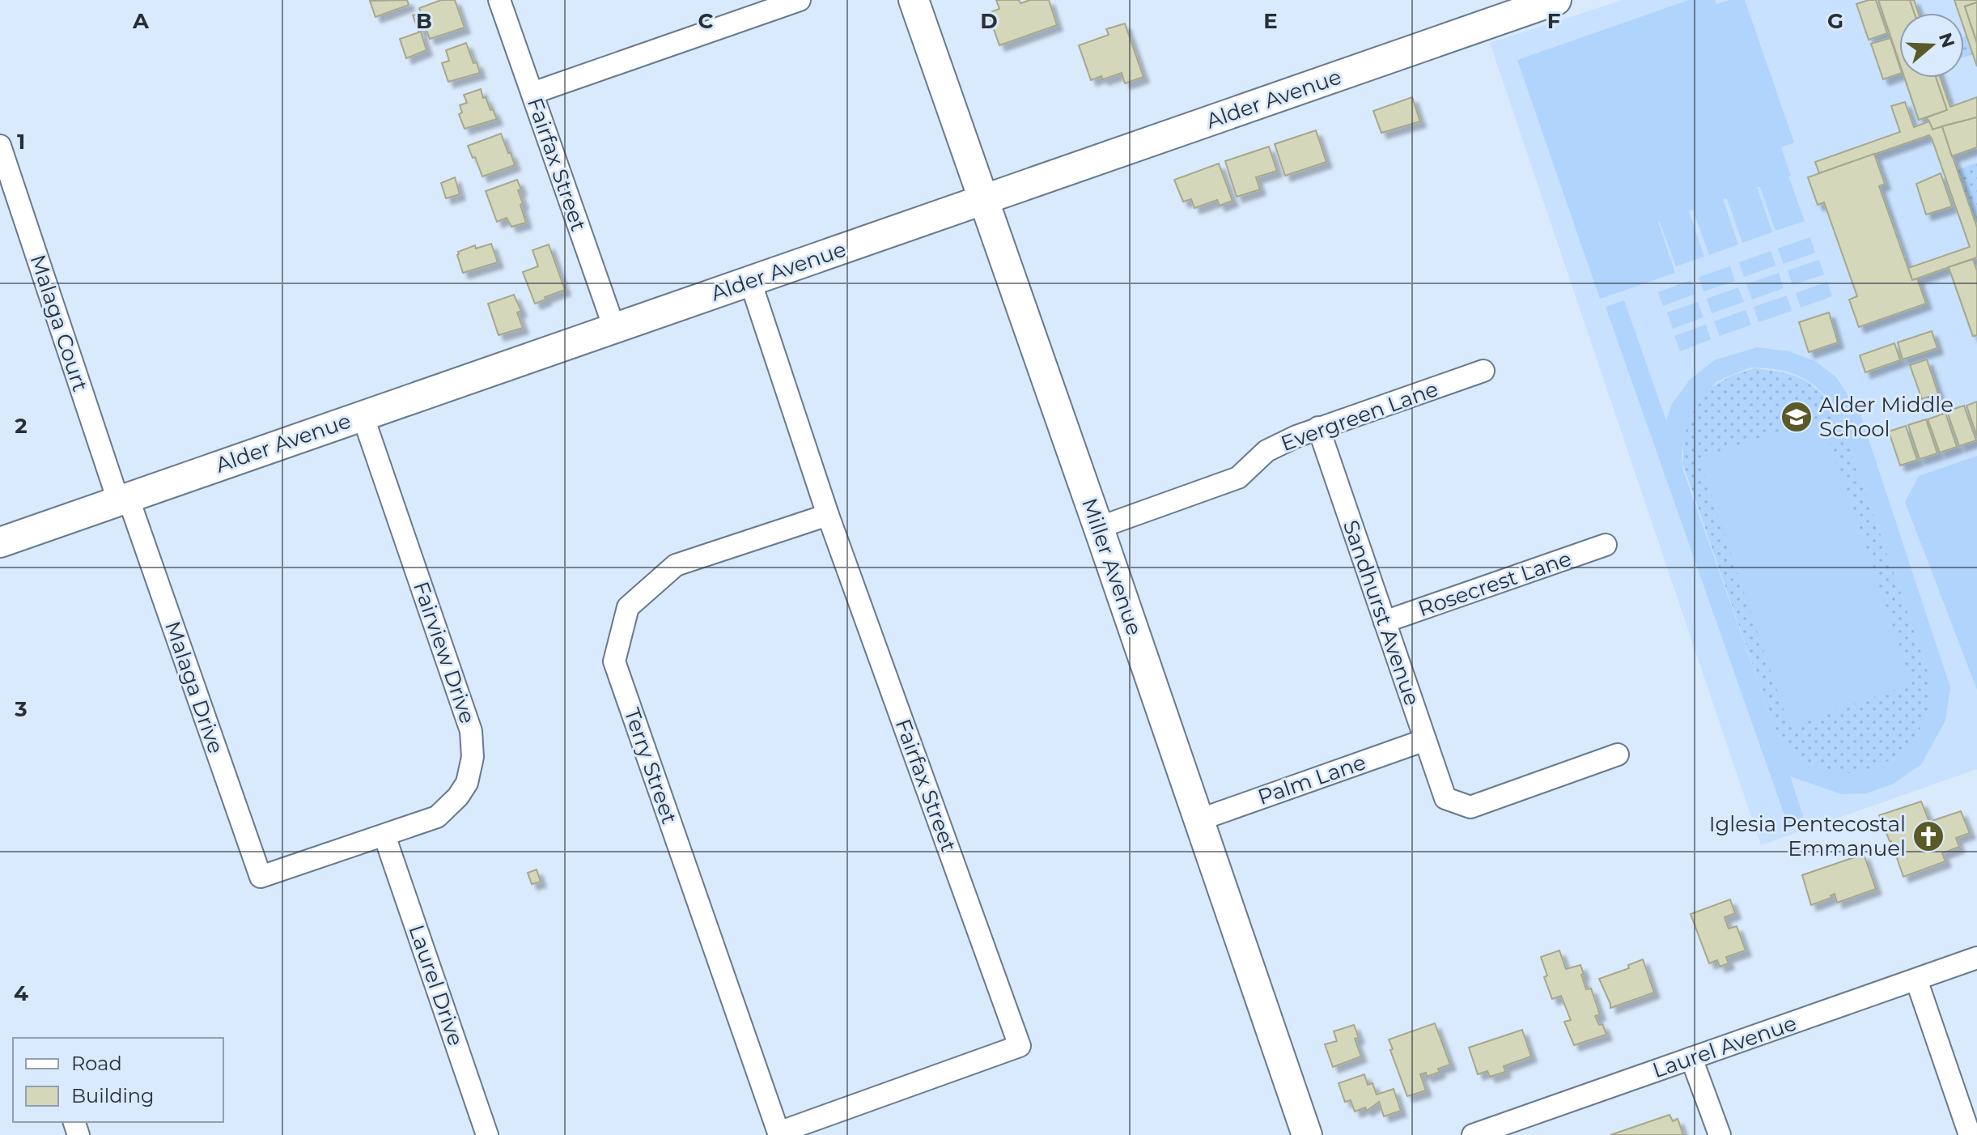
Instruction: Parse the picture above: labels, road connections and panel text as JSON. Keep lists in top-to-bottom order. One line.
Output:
{"streets":{"main road":["Alder Avenue","Miller Avenue"],"street":["Fairfax Street","Malaga Court","Evergreen Lane","Rosecrest Lane","Sandhurst Avenue","Fairview Drive","Malaga Drive","Terry Street","Palm Lane","Laurel Drive","Laurel Avenue"]},"crossings":[["Alder Avenue","Fairfax Street"],["Alder Avenue","Malaga Court"],["Alder Avenue","Miller Avenue"],["Alder Avenue","Fairview Drive"],["Alder Avenue","Malaga Drive"],["Fairfax Street","Terry Street"],["Malaga Court","Malaga Drive"],["Evergreen Lane","Miller Avenue"],["Evergreen Lane","Sandhurst Avenue"],["Miller Avenue","Palm Lane"],["Rosecrest Lane","Sandhurst Avenue"],["Sandhurst Avenue","Palm Lane"],["Fairview Drive","Malaga Drive"],["Fairview Drive","Laurel Drive"]],"places":{"school or university":["Alder Middle School"],"church":["Iglesia Pentecostal Emmanuel"]},"legend":["Road","Building"],"north":"right","grid":{"columns":["A","B","C","D","E","F","G"],"rows":["1","2","3","4"]}}
